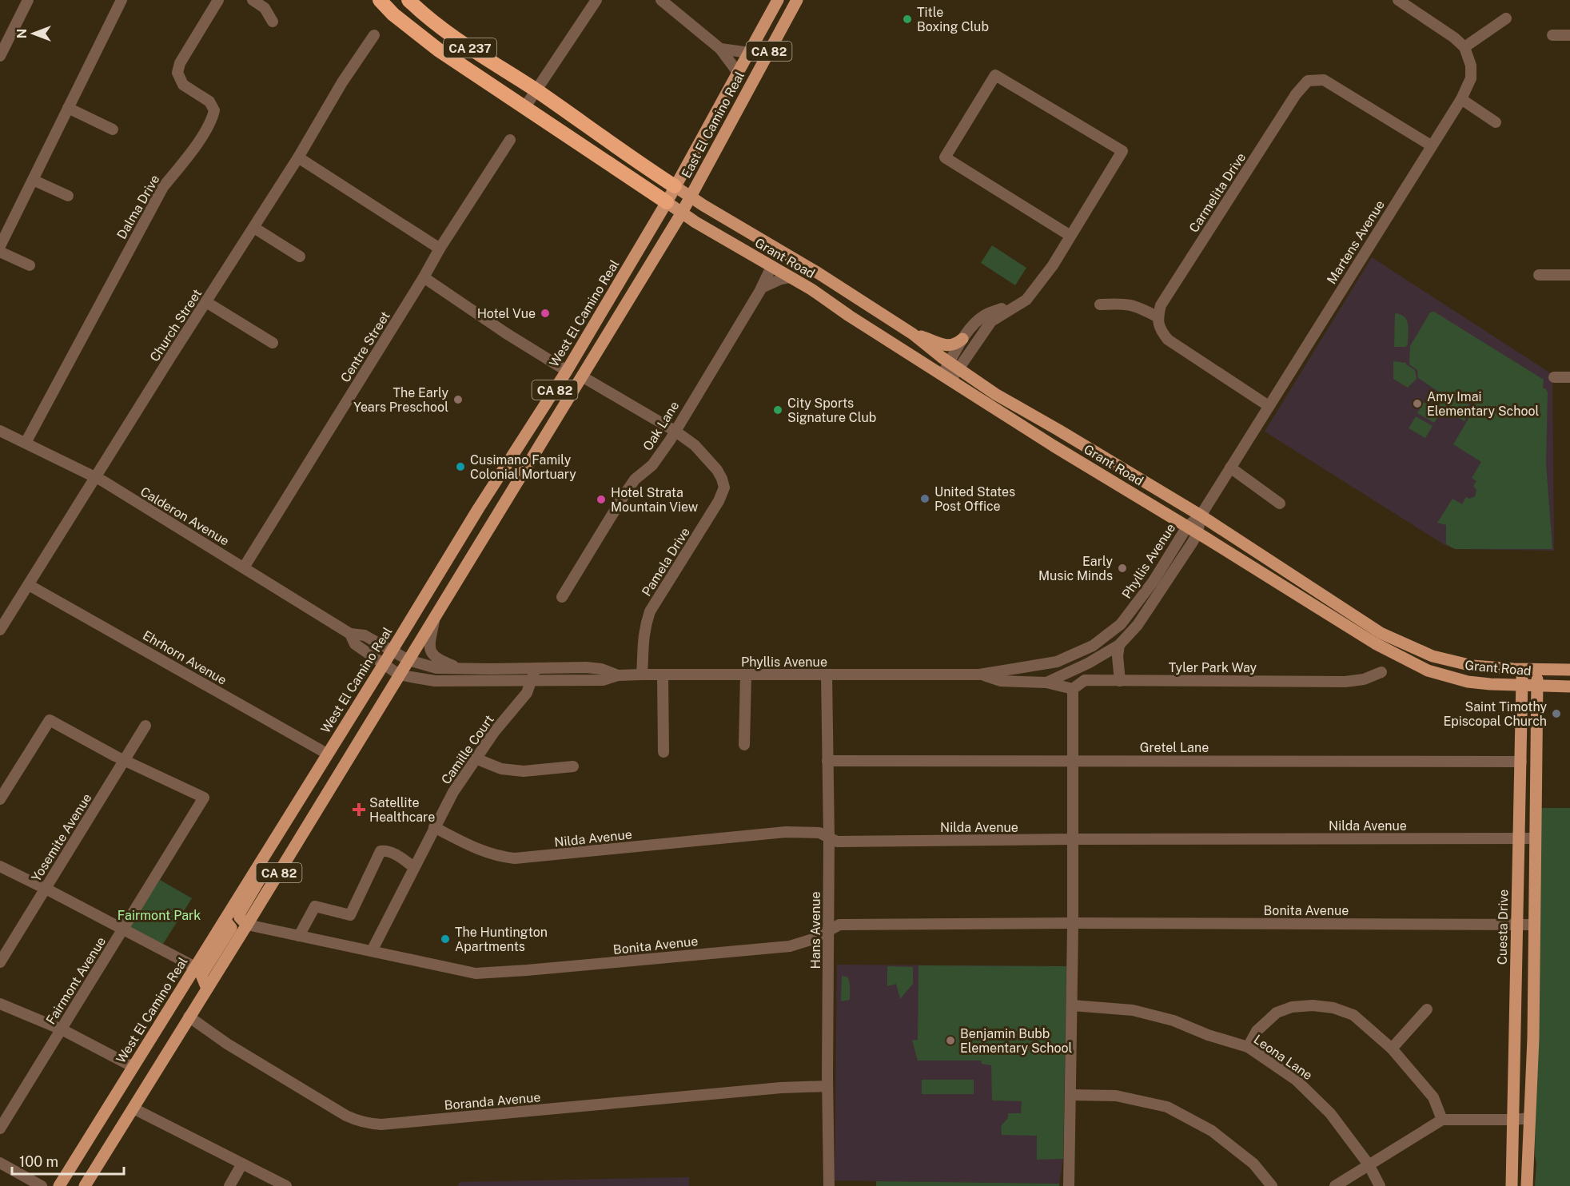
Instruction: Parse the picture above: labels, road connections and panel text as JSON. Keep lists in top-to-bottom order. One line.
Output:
{"streets":{"highway":["CA 237"],"main road":["CA 82","East El Camino Real","Grant Road","West El Camino Real","Cuesta Drive"],"street":["Carmelita Drive","Dalma Drive","Martens Avenue","Church Street","Centre Street","Oak Lane","Calderon Avenue","Phyllis Avenue","Pamela Drive","Ehrhorn Avenue","Tyler Park Way","Gretel Lane","Camille Court","Nilda Avenue","Yosemite Avenue","Bonita Avenue","Hans Avenue","Fairmont Avenue","Leona Lane","Boranda Avenue"]},"crossings":[["CA 237","East El Camino Real"],["CA 237","Grant Road"],["CA 237","West El Camino Real"],["CA 82","East El Camino Real"],["CA 82","Grant Road"],["CA 82","Phyllis Avenue"],["CA 82","Bonita Avenue"],["CA 82","Boranda Avenue"],["East El Camino Real","Grant Road"],["East El Camino Real","West El Camino Real"],["Carmelita Drive","Martens Avenue"],["Dalma Drive","Calderon Avenue"],["Martens Avenue","Grant Road"],["Martens Avenue","Phyllis Avenue"],["Grant Road","West El Camino Real"],["Grant Road","Oak Lane"],["Grant Road","Phyllis Avenue"],["Grant Road","Cuesta Drive"],["West El Camino Real","Calderon Avenue"],["West El Camino Real","Phyllis Avenue"],["West El Camino Real","Ehrhorn Avenue"],["Church Street","Calderon Avenue"],["Church Street","Ehrhorn Avenue"],["Centre Street","Calderon Avenue"],["Oak Lane","Pamela Drive"],["Calderon Avenue","Phyllis Avenue"],["Phyllis Avenue","Pamela Drive"],["Phyllis Avenue","Camille Court"],["Phyllis Avenue","Hans Avenue"],["Gretel Lane","Cuesta Drive"],["Gretel Lane","Hans Avenue"],["Camille Court","Nilda Avenue"],["Camille Court","Bonita Avenue"],["Nilda Avenue","Cuesta Drive"],["Nilda Avenue","Hans Avenue"],["Yosemite Avenue","Fairmont Avenue"],["Bonita Avenue","Cuesta Drive"],["Bonita Avenue","Hans Avenue"],["Hans Avenue","Boranda Avenue"]],"parks":["Fairmont Park"],"places":{"other":["Title Boxing Club","Hotel Vue","The Early Years Preschool","Amy Imai Elementary School","City Sports Signature Club","Cusimano Family Colonial Mortuary","United States Post Office","Hotel Strata Mountain View","Early Music Minds","Saint Timothy Episcopal Church","The Huntington Apartments","Benjamin Bubb Elementary School"],"health":["Satellite Healthcare"]},"scale_bar":"100 m","north":"left"}
